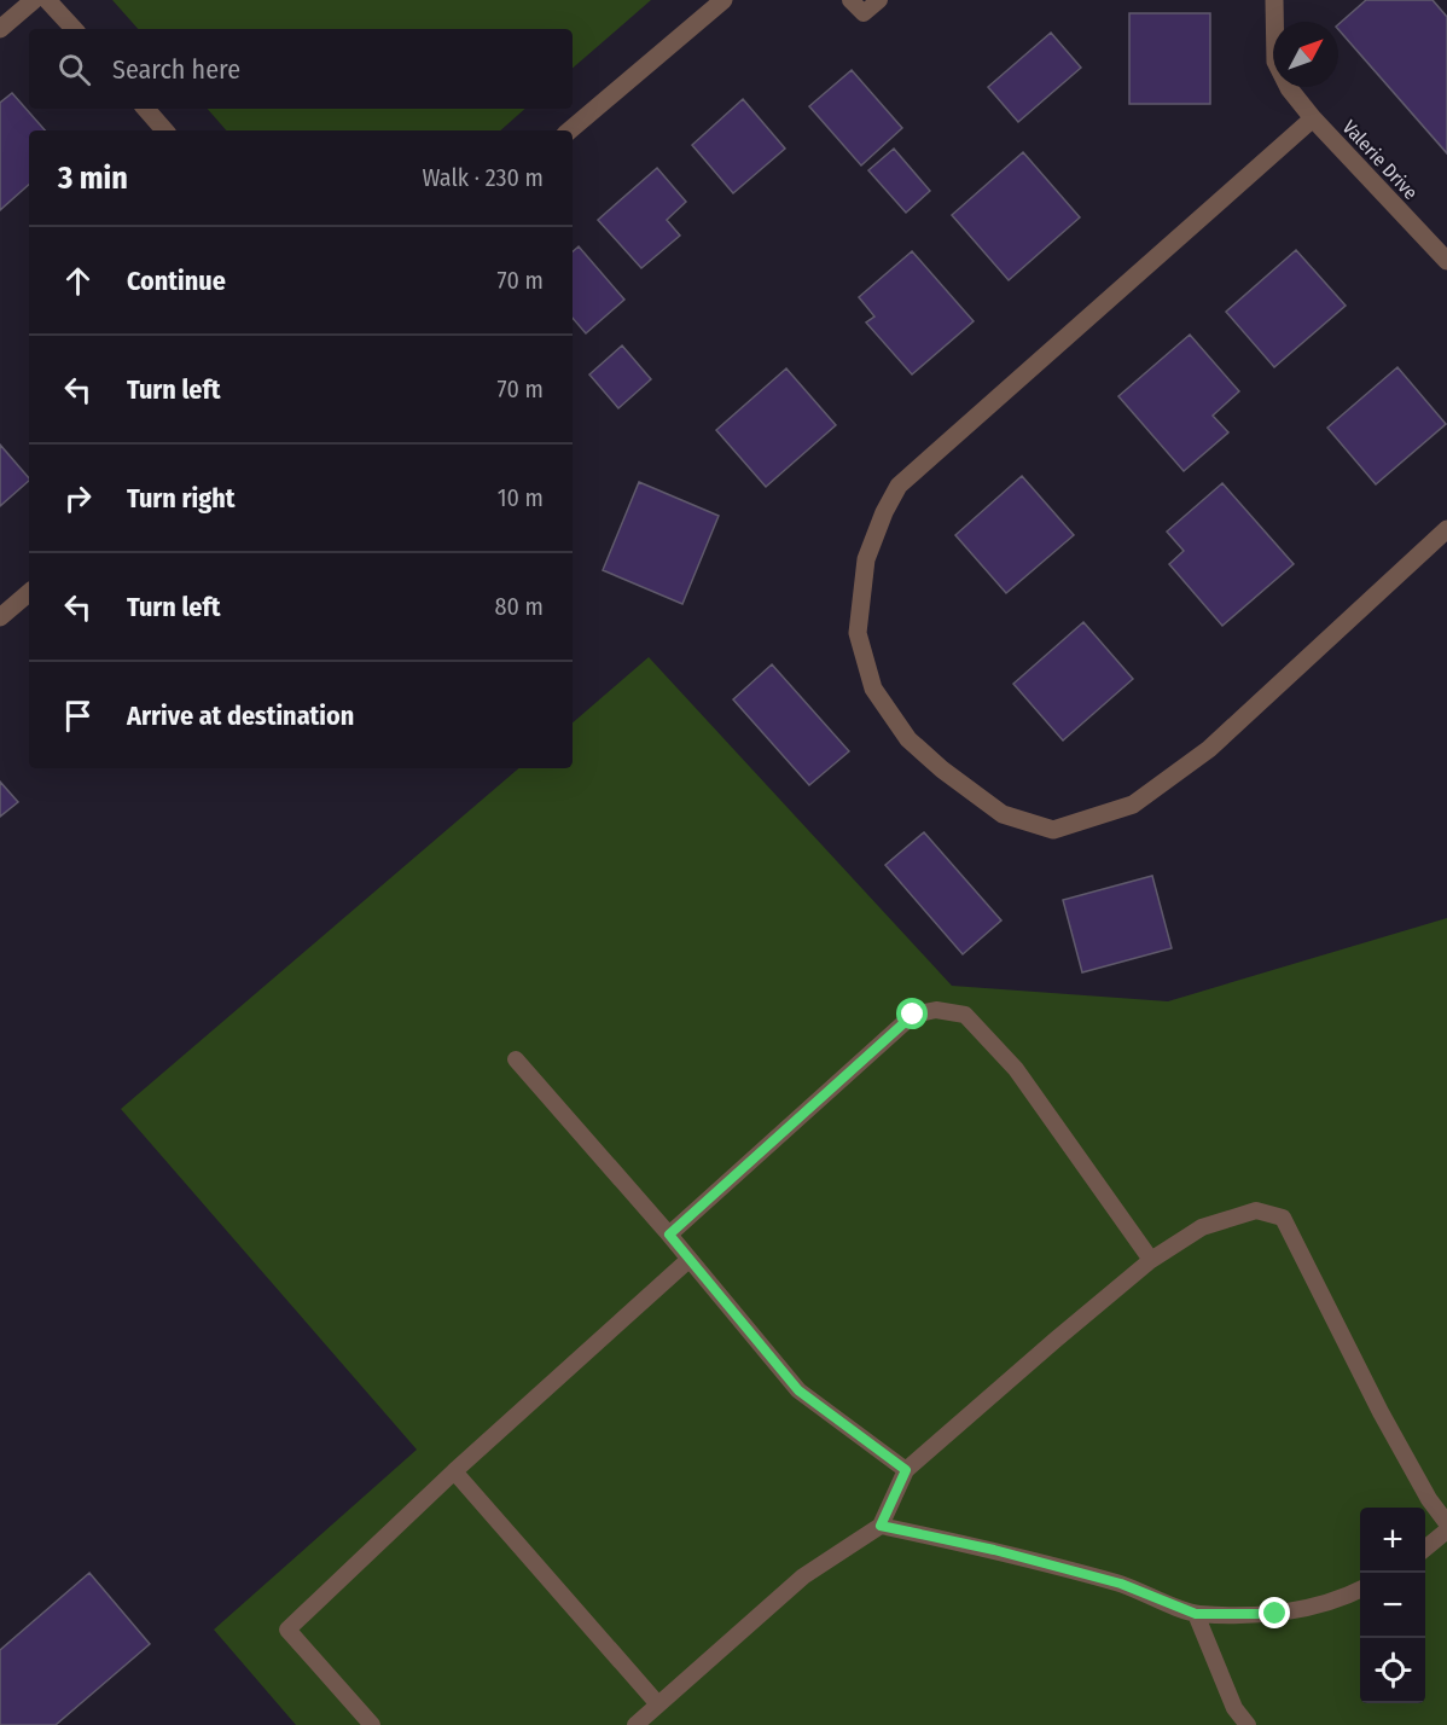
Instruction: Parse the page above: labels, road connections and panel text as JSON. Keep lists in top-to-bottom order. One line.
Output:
{"streets":{"street":["Valerie Drive"]},"north":"top right","page":{"search":"Search here","heading":["3 min","Walk · 230 m"],"list":[["Continue","70 m"],["Turn left","70 m"],["Turn right","10 m"],["Turn left","80 m"],"Arrive at destination"],"map_buttons":["+","−"]}}
